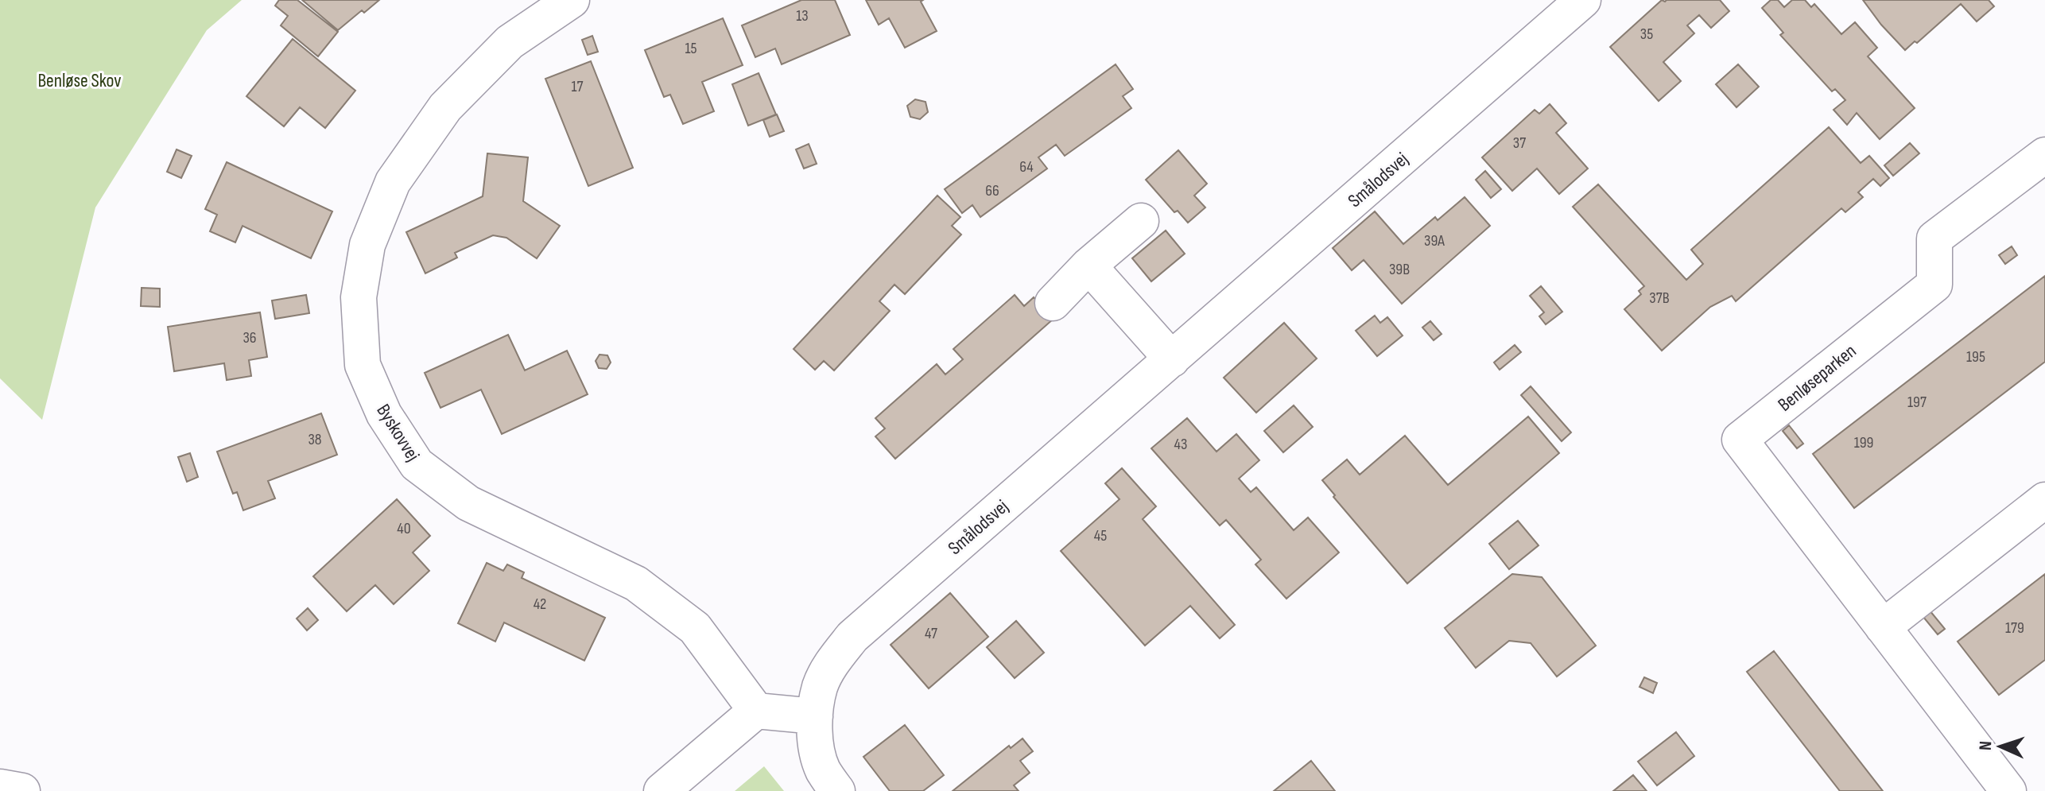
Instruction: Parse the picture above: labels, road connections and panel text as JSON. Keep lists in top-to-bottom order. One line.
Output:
{"streets":{"street":["Smålodsvej","Benløseparken","Byskovvej"]},"parks":["Benløse Skov"],"house_numbers":["13","35","15","17","37","64","66","39A","39B","37B","36","195","197","38","199","43","40","45","42","179","47"],"north":"left"}
